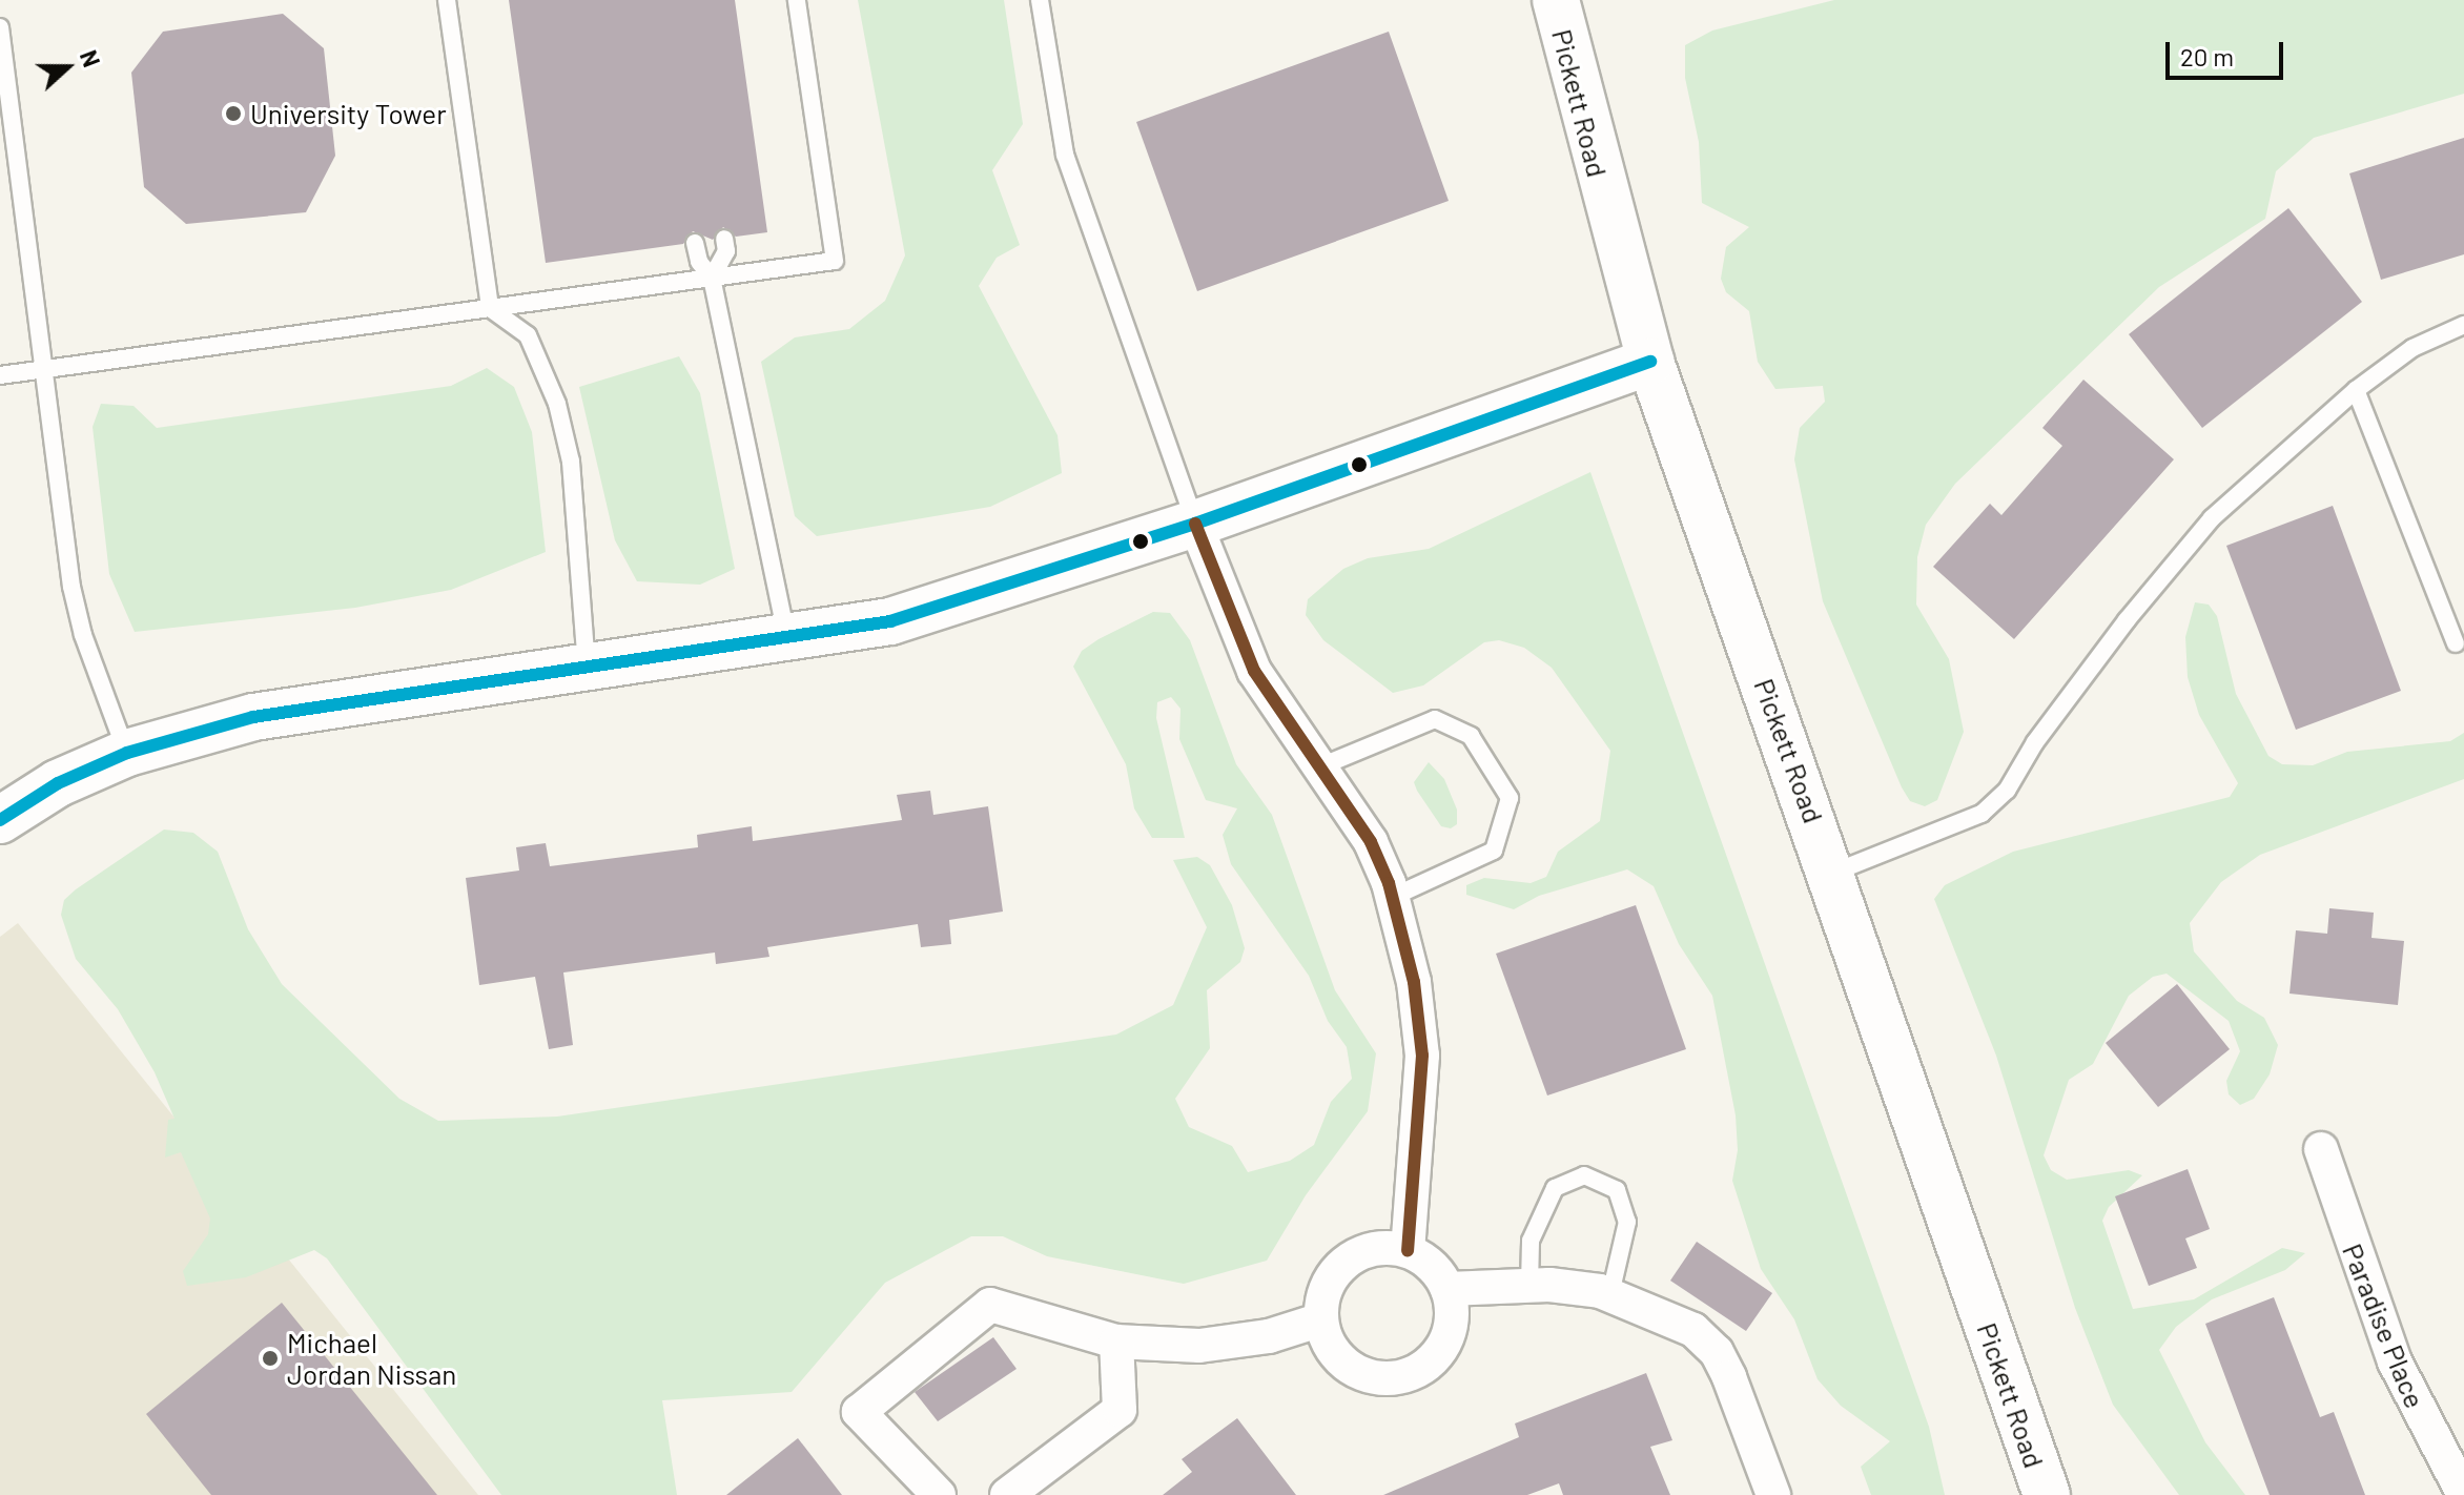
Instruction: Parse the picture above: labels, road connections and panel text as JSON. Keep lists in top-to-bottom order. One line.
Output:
{"streets":{"street":["Pickett Road","Paradise Place"]},"places":["University Tower","Michael Jordan Nissan"],"scale_bar":"20 m","north":"right"}
